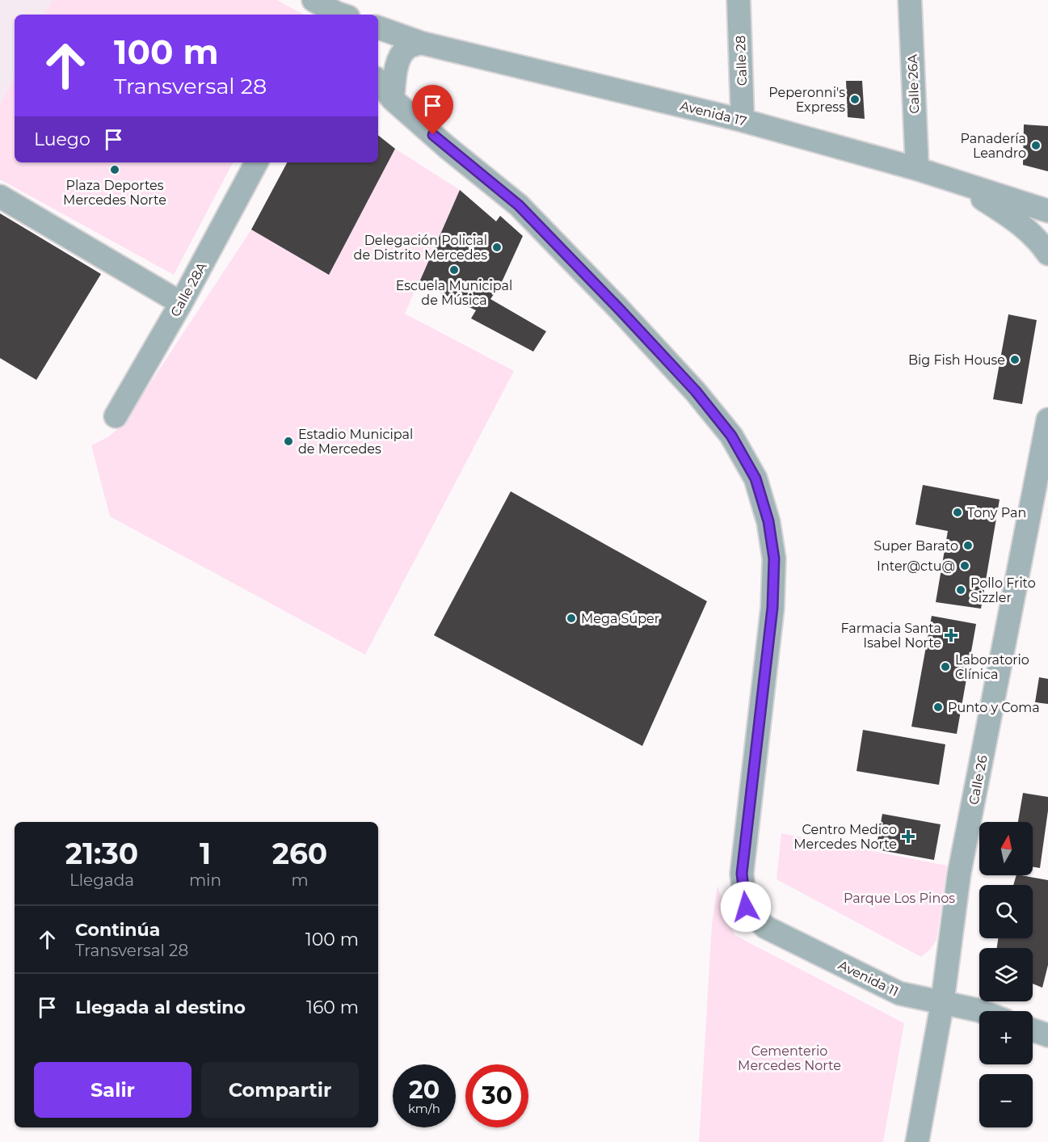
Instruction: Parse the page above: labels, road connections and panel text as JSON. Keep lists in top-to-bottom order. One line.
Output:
{"streets":{"street":["Calle 28","Calle 26A","Avenida 17","Calle 28A","Calle 26","Avenida 11"]},"crossings":[["Calle 28","Avenida 17"],["Calle 26A","Avenida 17"],["Calle 26","Avenida 11"]],"parks":["Parque Los Pinos","Cementerio Mercedes Norte"],"places":{"other":["Peperonni's Express","Panadería Leandro","Plaza Deportes Mercedes Norte","Delegación Policial de Distrito Mercedes","Escuela Municipal de Música","Big Fish House","Estadio Municipal de Mercedes","Tony Pan","Super Barato","Inter@ctu@","Pollo Frito Sizzler","Mega Súper","Laboratorio Clínica","Punto y Coma"],"health":["Farmacia Santa Isabel Norte","Centro Medico Mercedes Norte"]},"north":"top","page":{"turn":["100 m","Transversal 28"],"then":"Luego","map_buttons":["+","−"],"eta":["21:30","Llegada","1","min","260","m"],"list":[{"name":"Continúa","note":"Transversal 28","value":"100 m"},{"name":"Llegada al destino","value":"160 m"}],"buttons":["Salir","Compartir"],"speed":"20 km/h","limit":"30"}}
